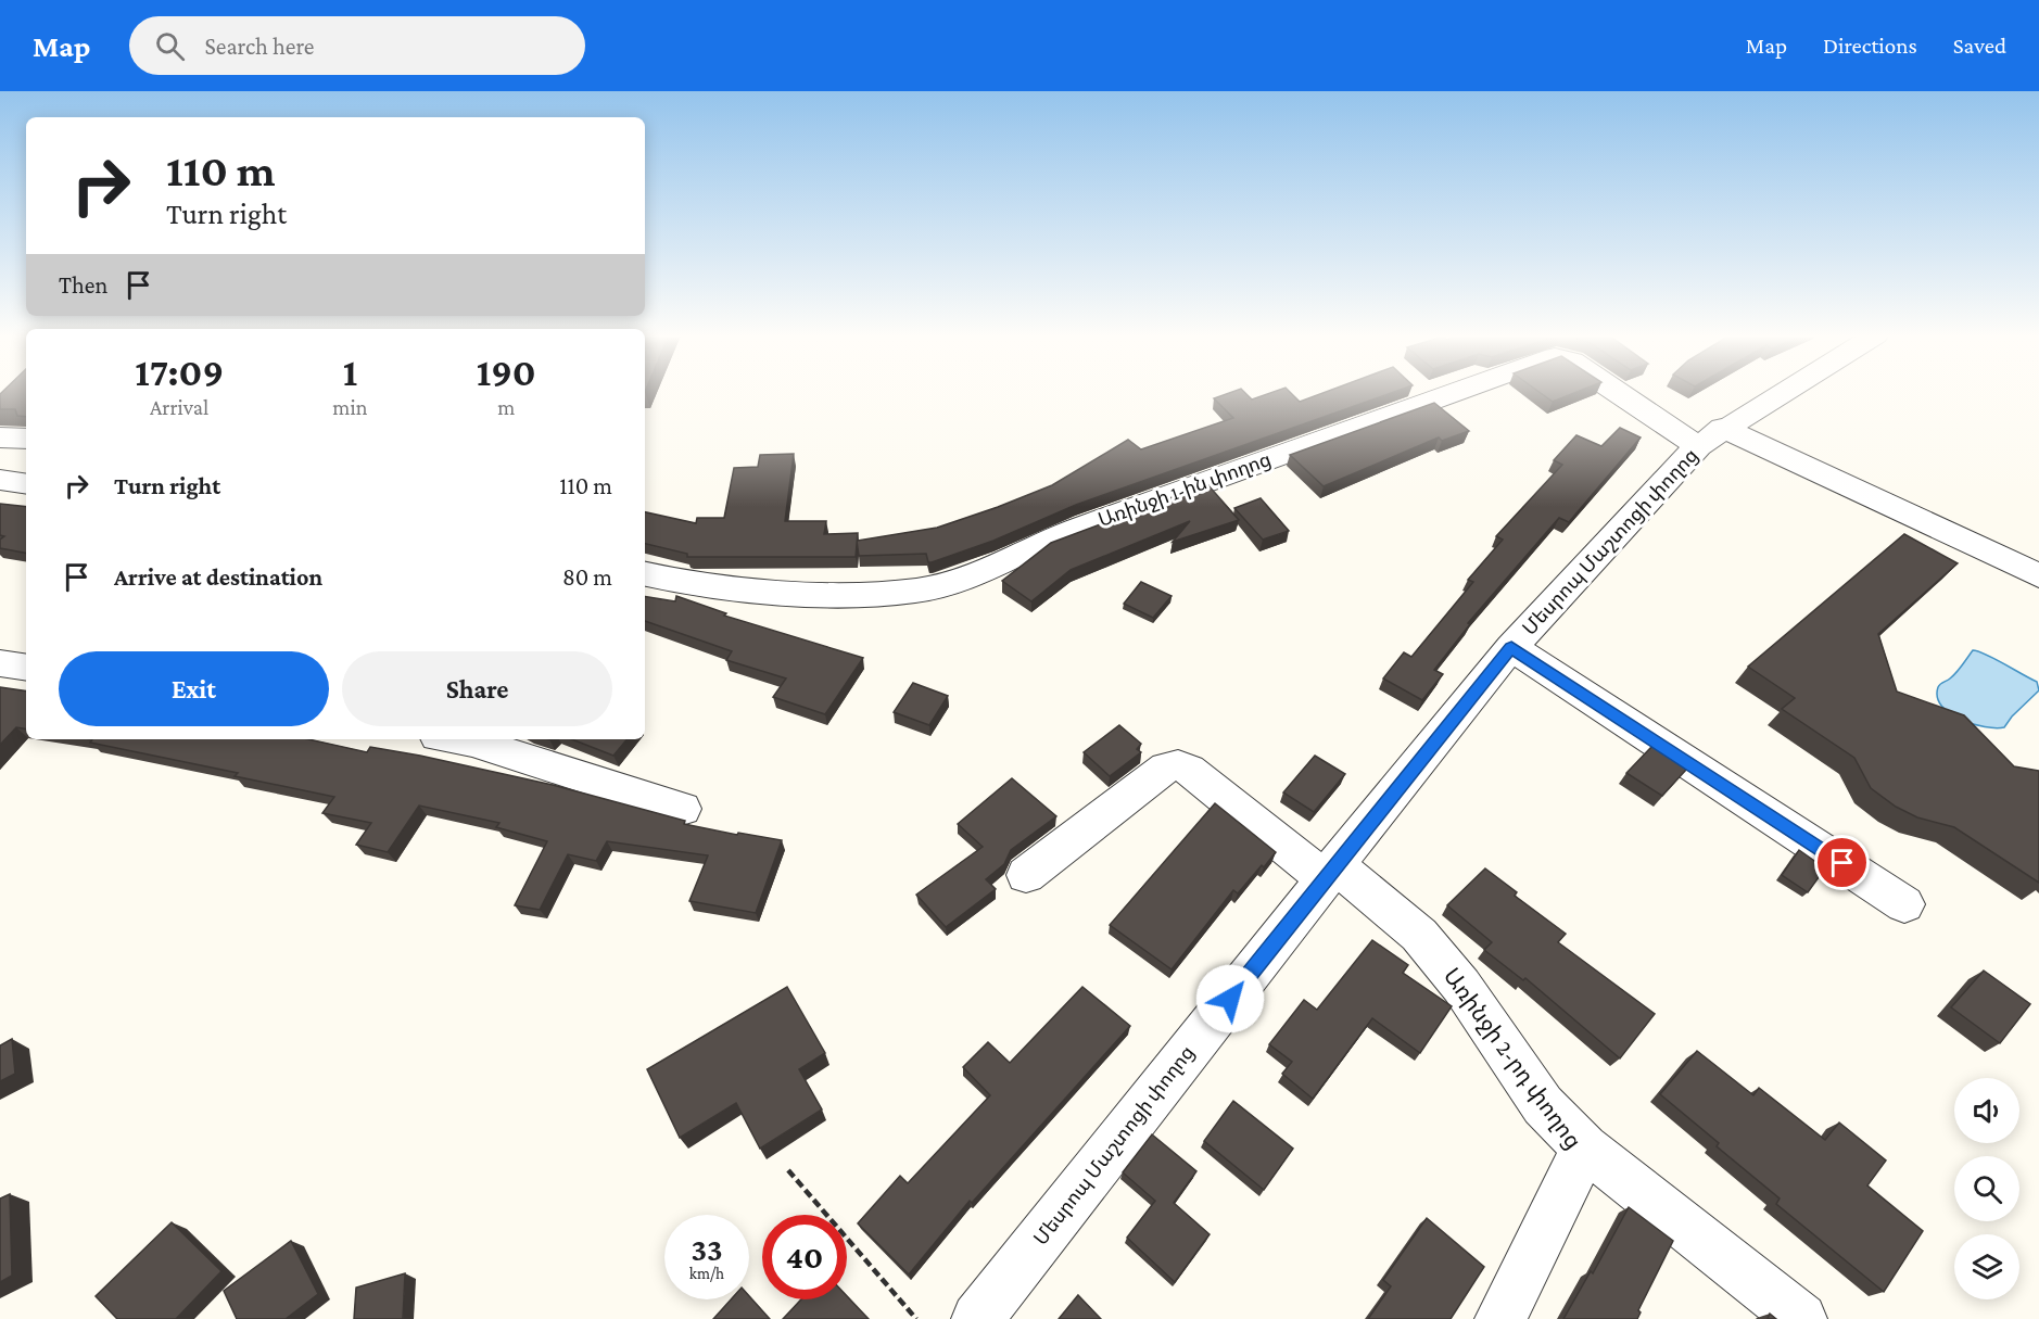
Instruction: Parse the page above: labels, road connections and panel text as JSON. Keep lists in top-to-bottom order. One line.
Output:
{"streets":{"street":["Առինջի 1-ին փողոց","Մեսրոպ Մաշտոցի փողոց","Առինջի 2-րդ փողոց"]},"crossings":[["Առինջի 1-ին փողոց","Մեսրոպ Մաշտոցի փողոց"],["Մեսրոպ Մաշտոցի փողոց","Առինջի 2-րդ փողոց"]],"page":{"header":"Map","search":"Search here","nav":["Map","Directions","Saved"],"turn":["110 m","Turn right"],"then":"Then","eta":["17:09","Arrival","1","min","190","m"],"list":[{"name":"Turn right","value":"110 m"},{"name":"Arrive at destination","value":"80 m"}],"buttons":["Exit","Share"],"speed":"33 km/h","limit":"40"}}
